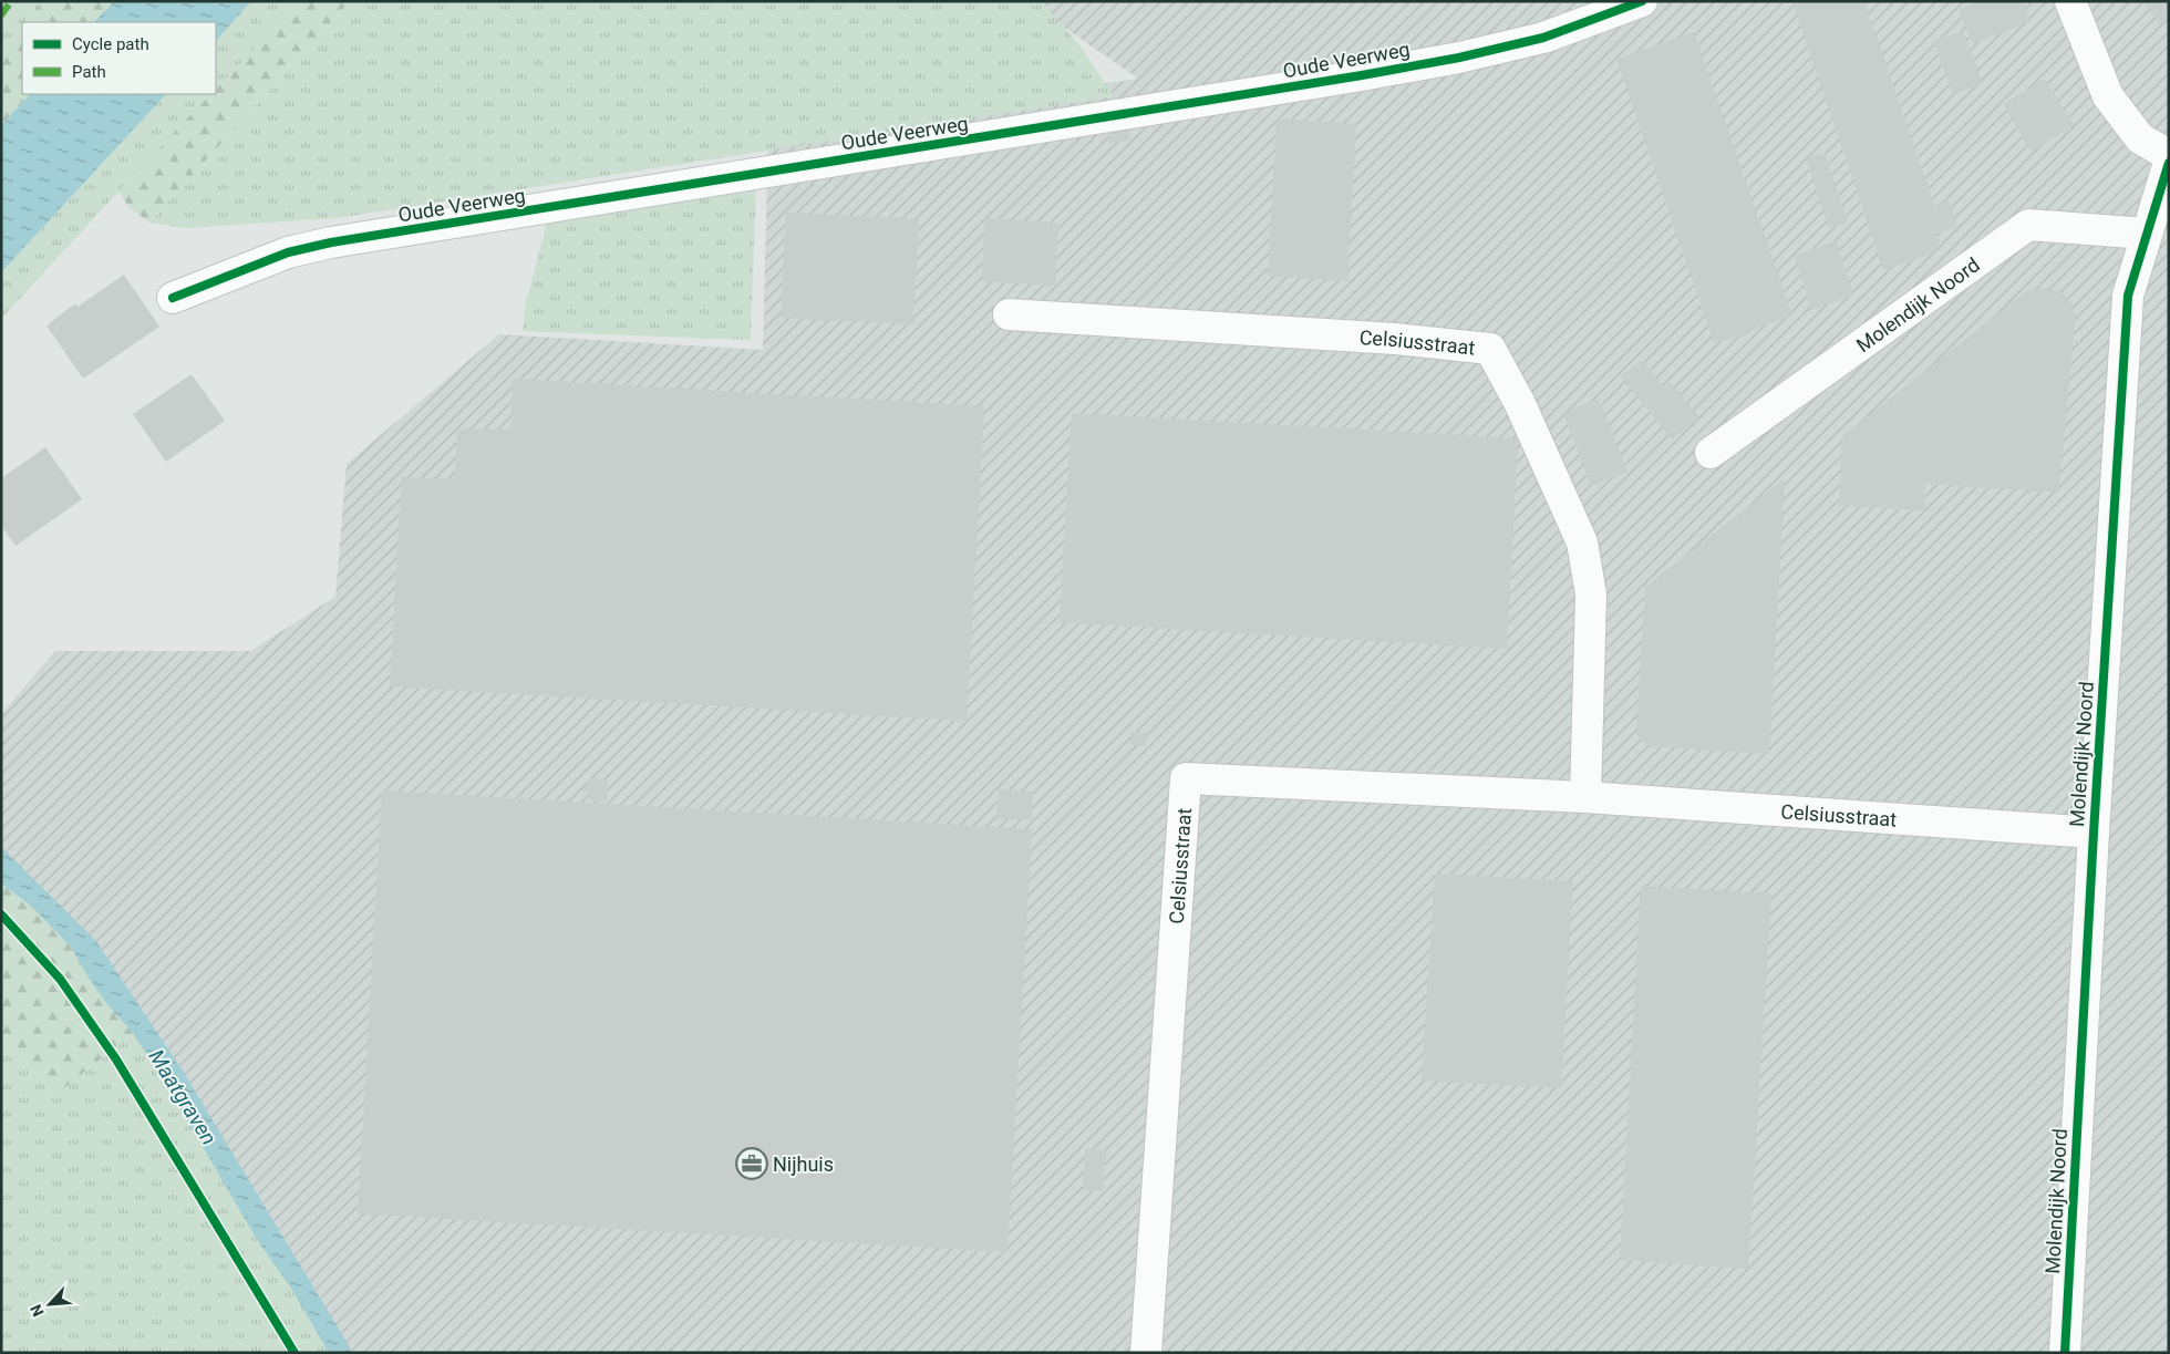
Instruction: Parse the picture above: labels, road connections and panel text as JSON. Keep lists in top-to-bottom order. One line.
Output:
{"streets":{"street":["Oude Veerweg","Molendijk Noord","Celsiusstraat"]},"crossings":[["Molendijk Noord","Celsiusstraat"]],"water":["Maatgraven"],"places":{"office":["Nijhuis"]},"legend":["Cycle path","Path"],"north":"bottom left"}
